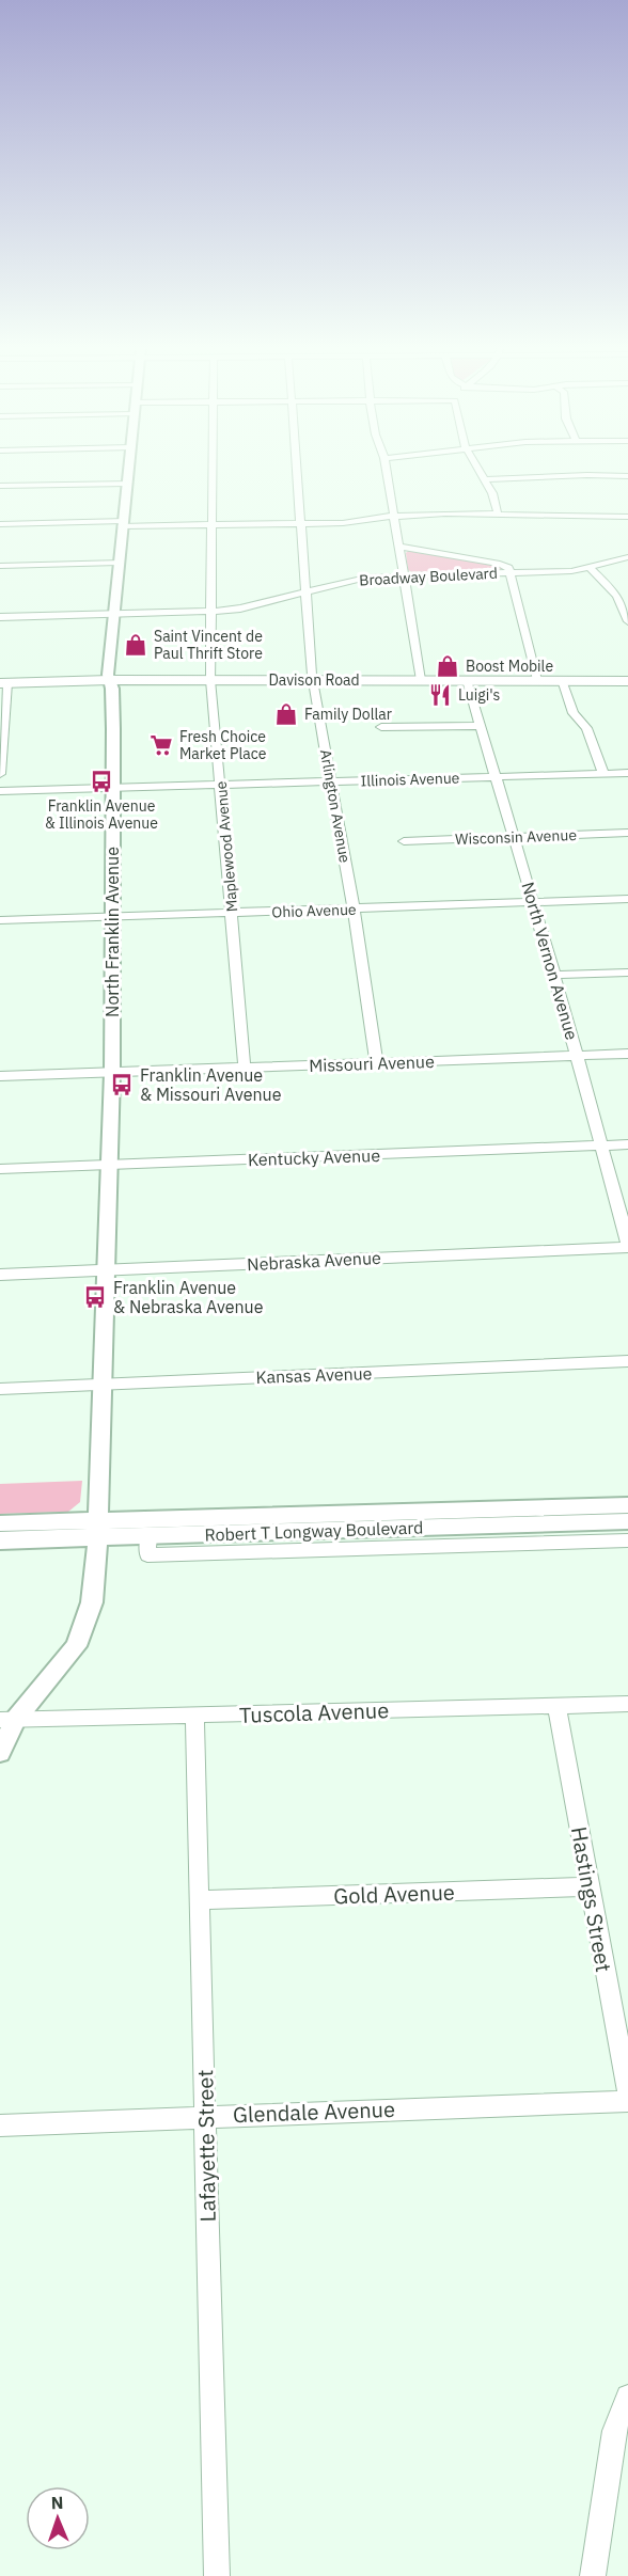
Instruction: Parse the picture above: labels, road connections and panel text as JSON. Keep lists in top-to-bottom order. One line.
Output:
{"streets":{"main road":["Davison Road"],"street":["Broadway Boulevard","Illinois Avenue","Arlington Avenue","Wisconsin Avenue","Maplewood Avenue","Ohio Avenue","North Franklin Avenue","North Vernon Avenue","Missouri Avenue","Kentucky Avenue","Nebraska Avenue","Kansas Avenue","Robert T Longway Boulevard","Tuscola Avenue","Gold Avenue","Hastings Street","Glendale Avenue","Lafayette Street"]},"crossings":[["Broadway Boulevard","Arlington Avenue"],["Broadway Boulevard","Maplewood Avenue"],["Broadway Boulevard","North Franklin Avenue"],["Davison Road","Arlington Avenue"],["Davison Road","Maplewood Avenue"],["Davison Road","North Franklin Avenue"],["Davison Road","North Vernon Avenue"],["Illinois Avenue","Arlington Avenue"],["Illinois Avenue","Maplewood Avenue"],["Illinois Avenue","North Franklin Avenue"],["Illinois Avenue","North Vernon Avenue"],["Arlington Avenue","Ohio Avenue"],["Arlington Avenue","Missouri Avenue"],["Wisconsin Avenue","North Vernon Avenue"],["Maplewood Avenue","Ohio Avenue"],["Maplewood Avenue","Missouri Avenue"],["Ohio Avenue","North Franklin Avenue"],["Ohio Avenue","North Vernon Avenue"],["North Franklin Avenue","Missouri Avenue"],["North Franklin Avenue","Kentucky Avenue"],["North Franklin Avenue","Nebraska Avenue"],["North Franklin Avenue","Kansas Avenue"],["North Franklin Avenue","Robert T Longway Boulevard"],["North Franklin Avenue","Tuscola Avenue"],["North Vernon Avenue","Missouri Avenue"],["North Vernon Avenue","Kentucky Avenue"],["North Vernon Avenue","Nebraska Avenue"],["Tuscola Avenue","Hastings Street"],["Tuscola Avenue","Lafayette Street"],["Gold Avenue","Hastings Street"],["Gold Avenue","Lafayette Street"],["Glendale Avenue","Lafayette Street"]],"places":{"shop":["Saint Vincent de Paul Thrift Store","Boost Mobile","Family Dollar"],"restaurant":["Luigi's"],"supermarket":["Fresh Choice Market Place"],"bus stop":["Franklin Avenue & Illinois Avenue","Franklin Avenue & Missouri Avenue","Franklin Avenue & Nebraska Avenue"]},"north":"top"}
